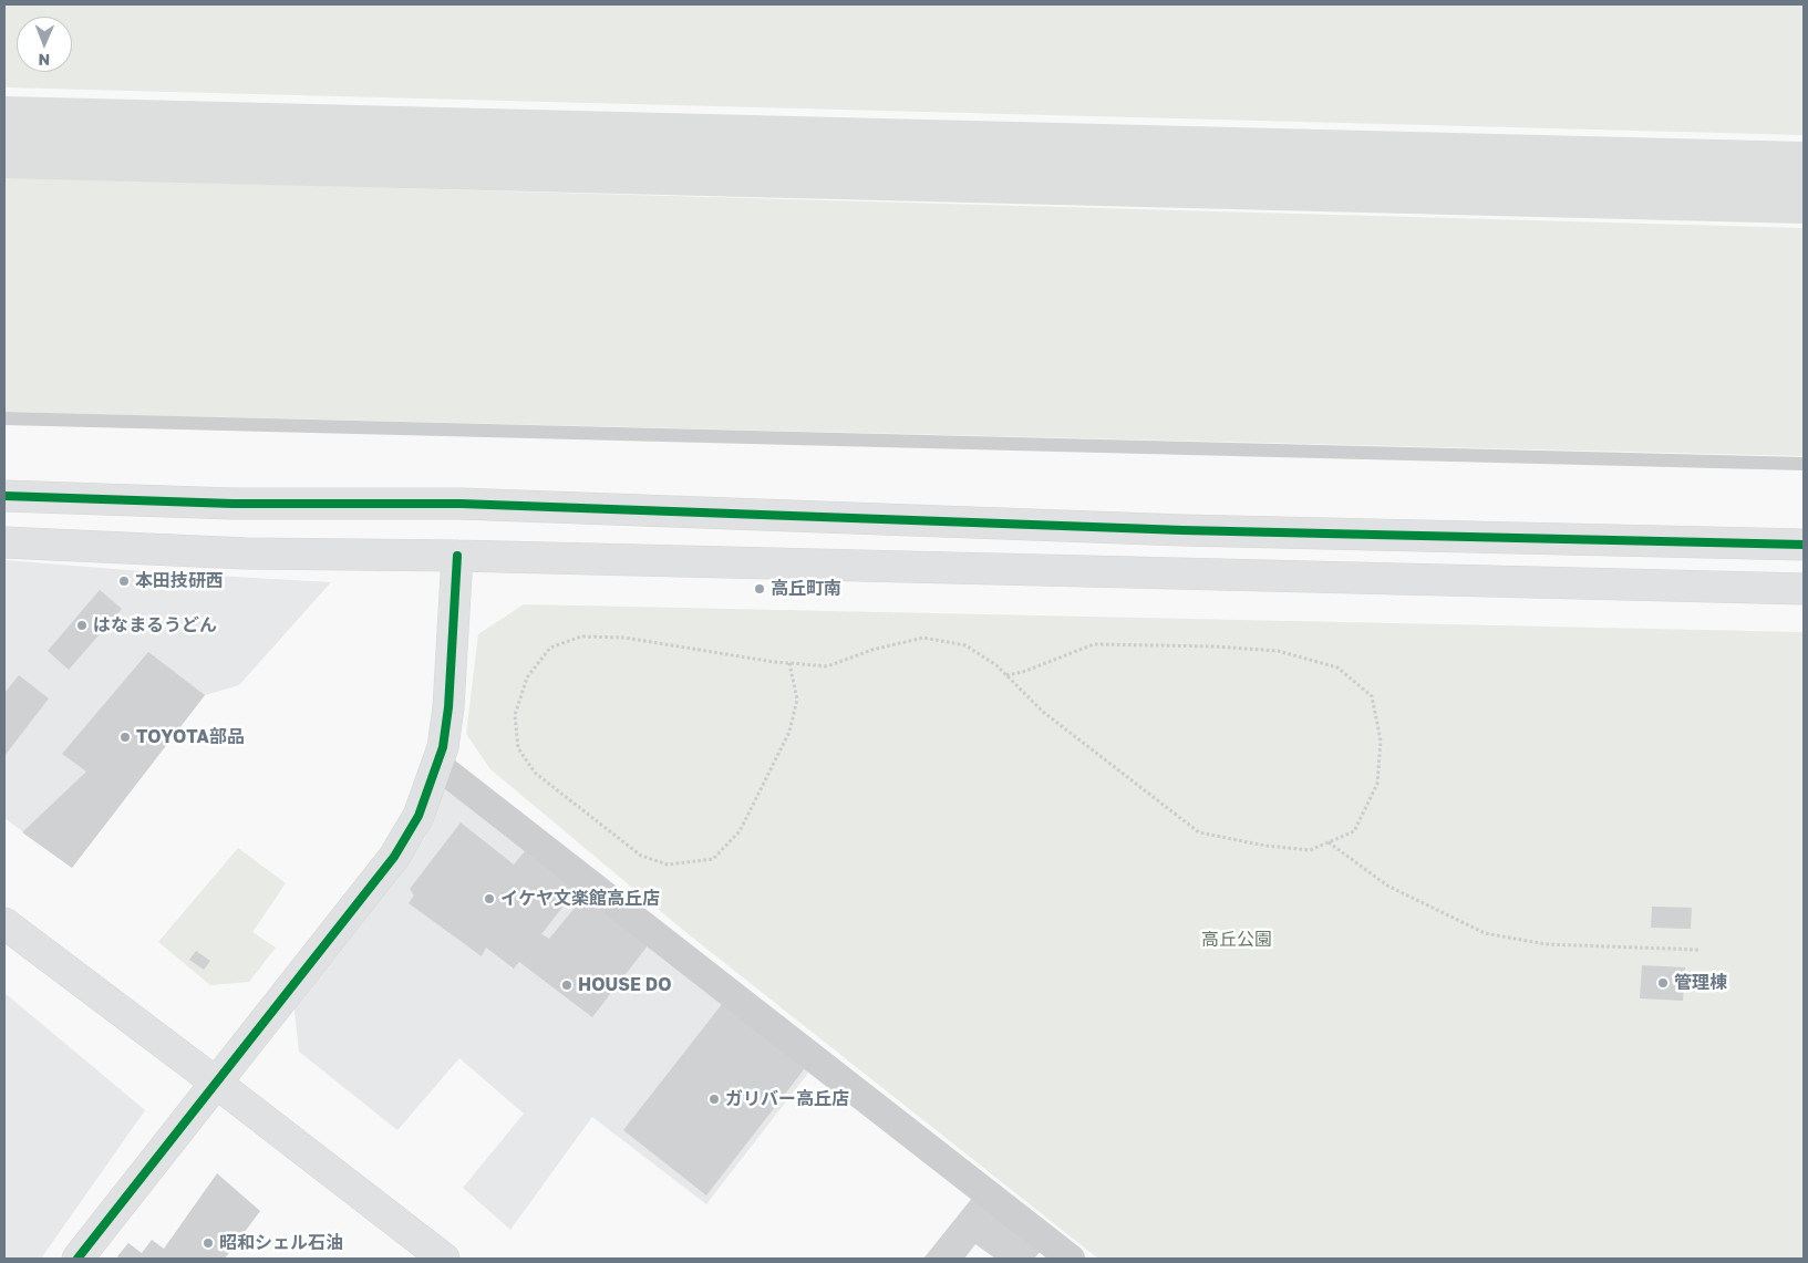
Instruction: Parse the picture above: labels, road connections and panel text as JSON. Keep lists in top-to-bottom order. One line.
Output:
{"parks":["高丘公園"],"places":["本田技研西","高丘町南","はなまるうどん","TOYOTA部品","イケヤ文楽館高丘店","管理棟","HOUSE DO","ガリバー高丘店","昭和シェル石油"],"north":"bottom"}
